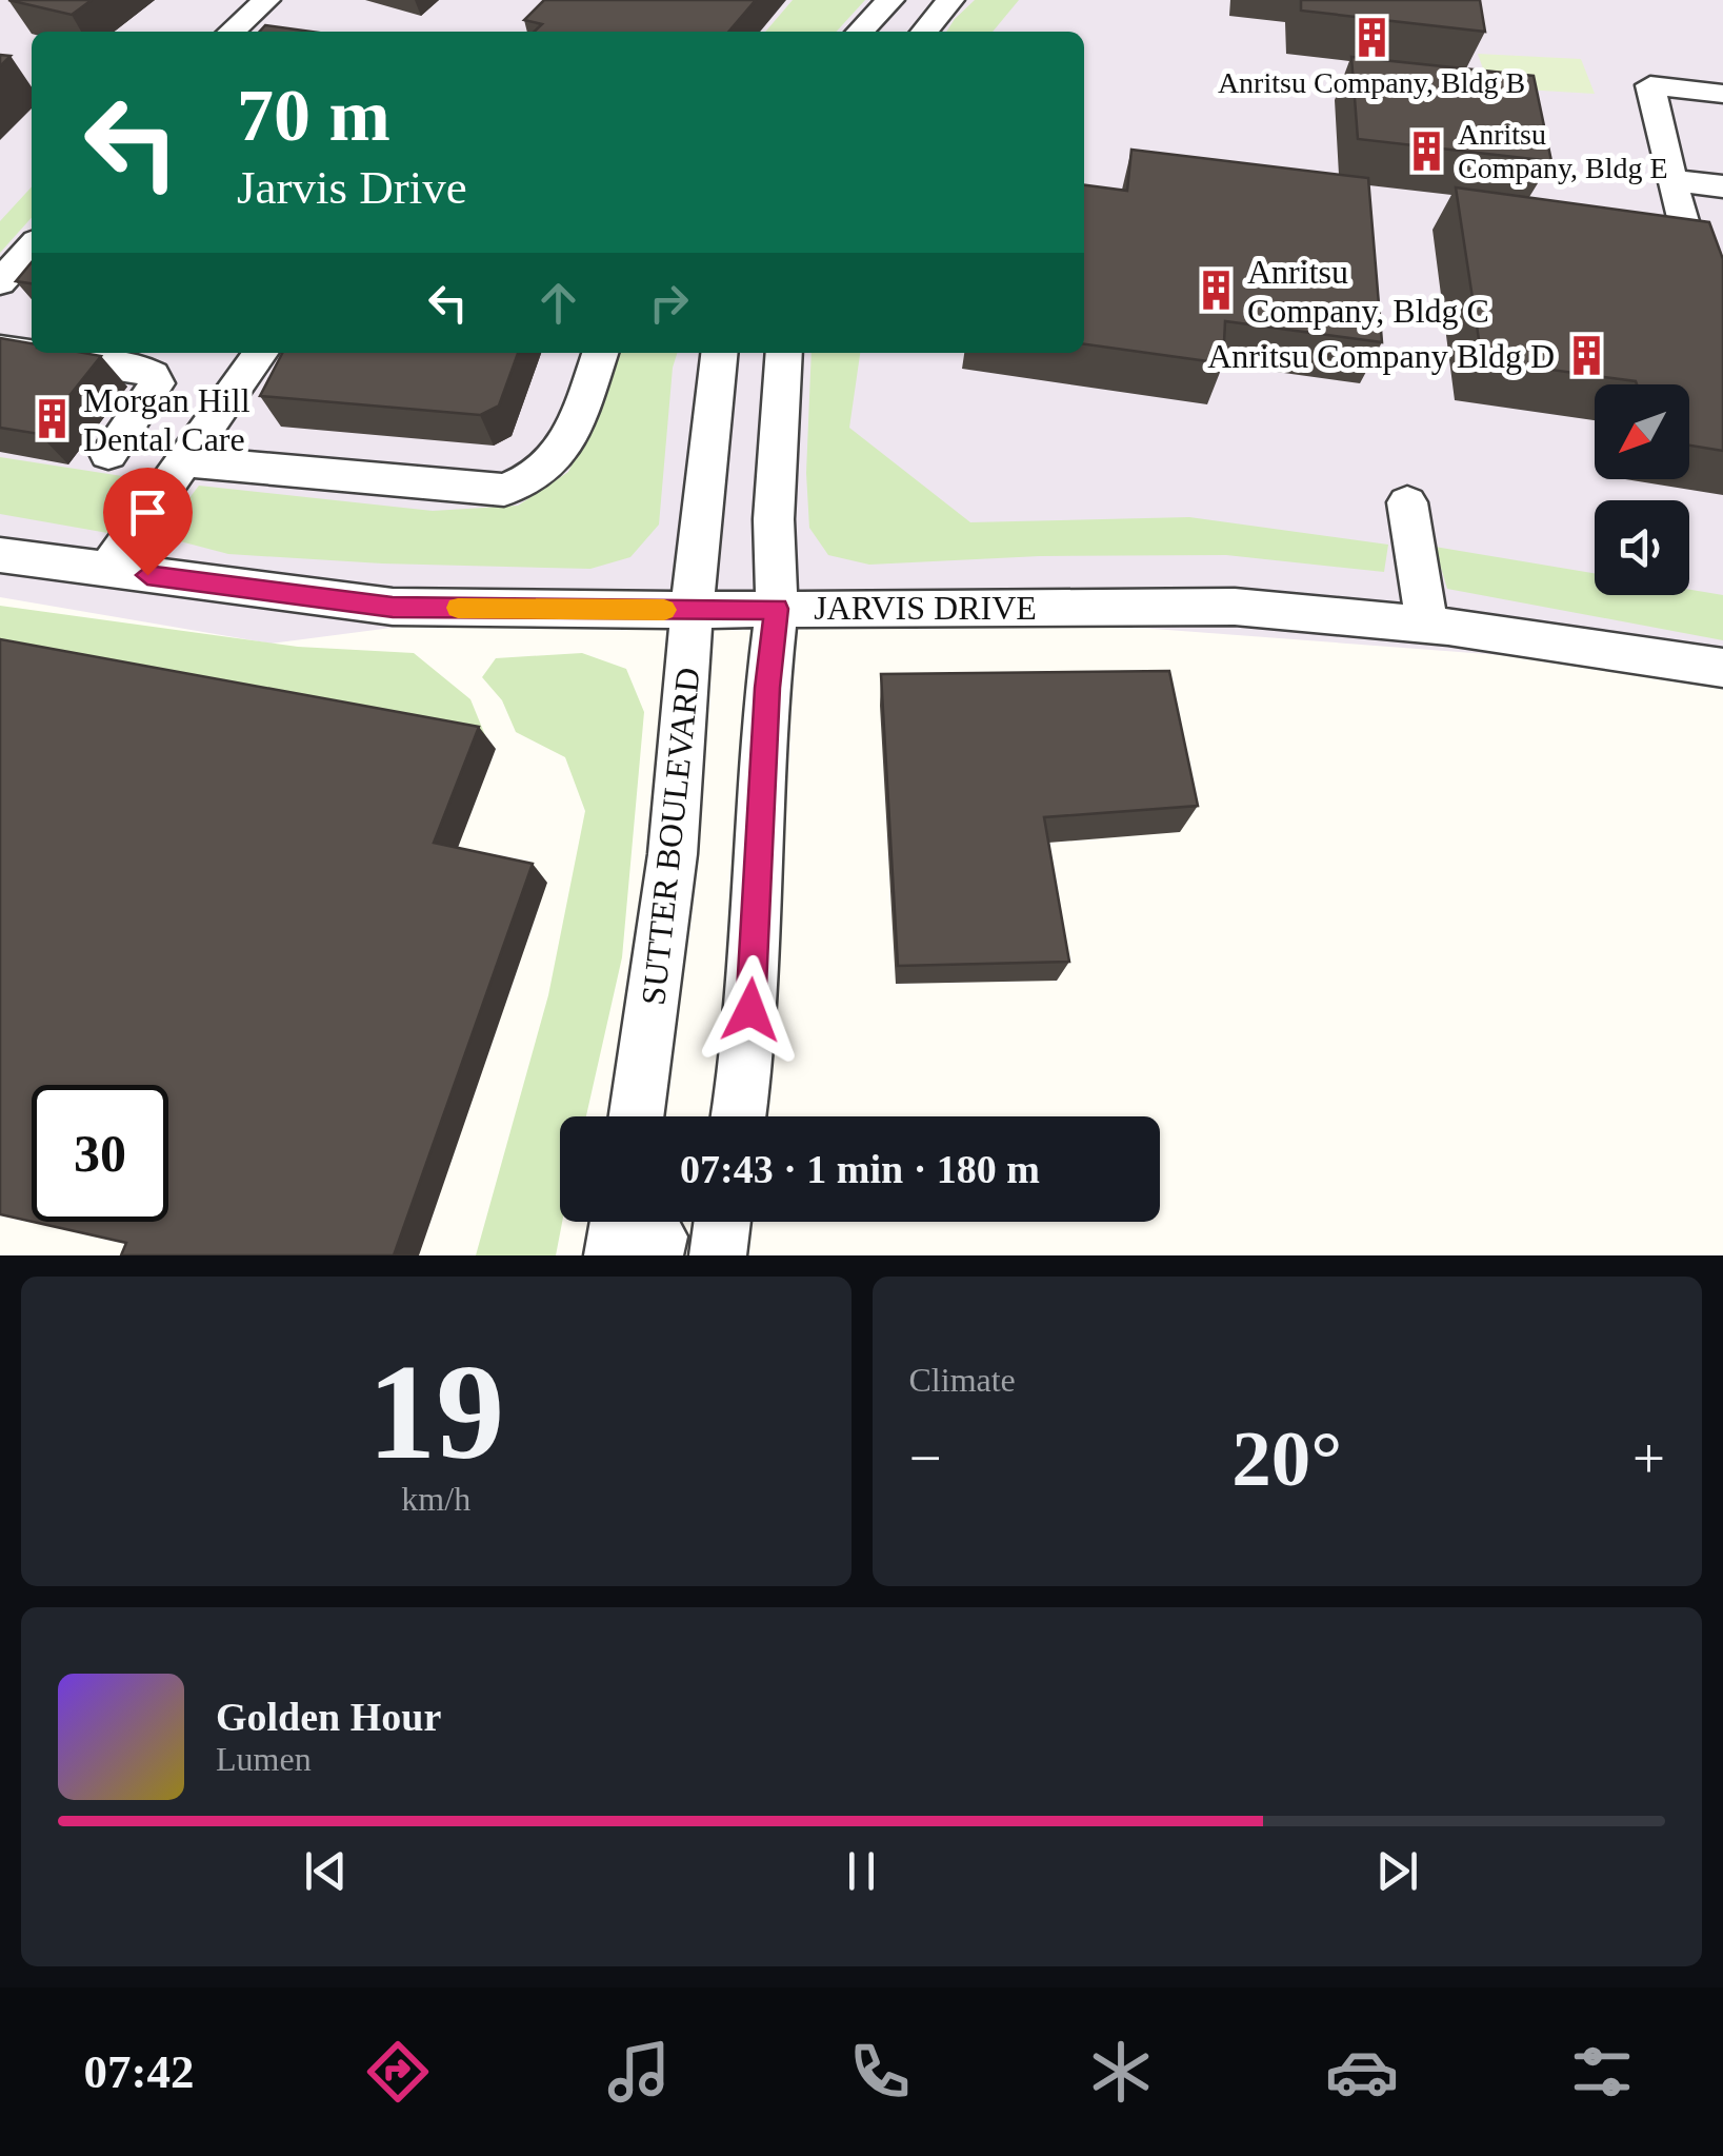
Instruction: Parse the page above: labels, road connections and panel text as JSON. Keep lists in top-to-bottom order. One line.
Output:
{"streets":{"street":["JARVIS DRIVE","SUTTER BOULEVARD"]},"crossings":[["JARVIS DRIVE","SUTTER BOULEVARD"]],"places":{"building":["Anritsu Company, Bldg B","Anritsu Company, Bldg E","Anritsu Company, Bldg C","Anritsu Company Bldg D","Morgan Hill Dental Care"]},"north":"bottom left","page":{"turn":["70 m","Jarvis Drive"],"limit":"30","trip":"07:43 · 1 min · 180 m","tile":[["19","km/h"],"Climate"],"heat":["−","20°","+"],"song":["Golden Hour","Lumen"],"tabs":"07:42"}}
